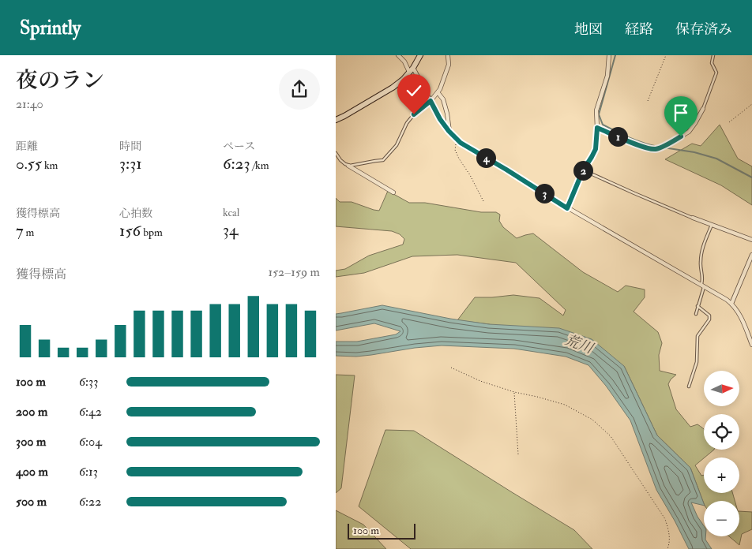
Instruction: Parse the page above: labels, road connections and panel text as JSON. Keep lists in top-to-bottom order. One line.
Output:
{"water":["荒川"],"scale_bar":"100 m","north":"right","page":{"header":"Sprintly","nav":["地図","経路","保存済み"],"heading":["夜のラン","21:40"],"stats":[["距離","0.55 km"],["時間","3:31"],["ペース","6:23 /km"],["獲得標高","7 m"],["心拍数","156 bpm"],["kcal","34"]],"pins":["1","4","2","3"],"chart":["獲得標高","152–159 m"],"list":[{"name":"100 m","note":"6:33"},{"name":"200 m","note":"6:42"},{"name":"300 m","note":"6:04"},{"name":"400 m","note":"6:13"},{"name":"500 m","note":"6:22"}],"map_buttons":["+","−"],"scale":"100 m"}}
